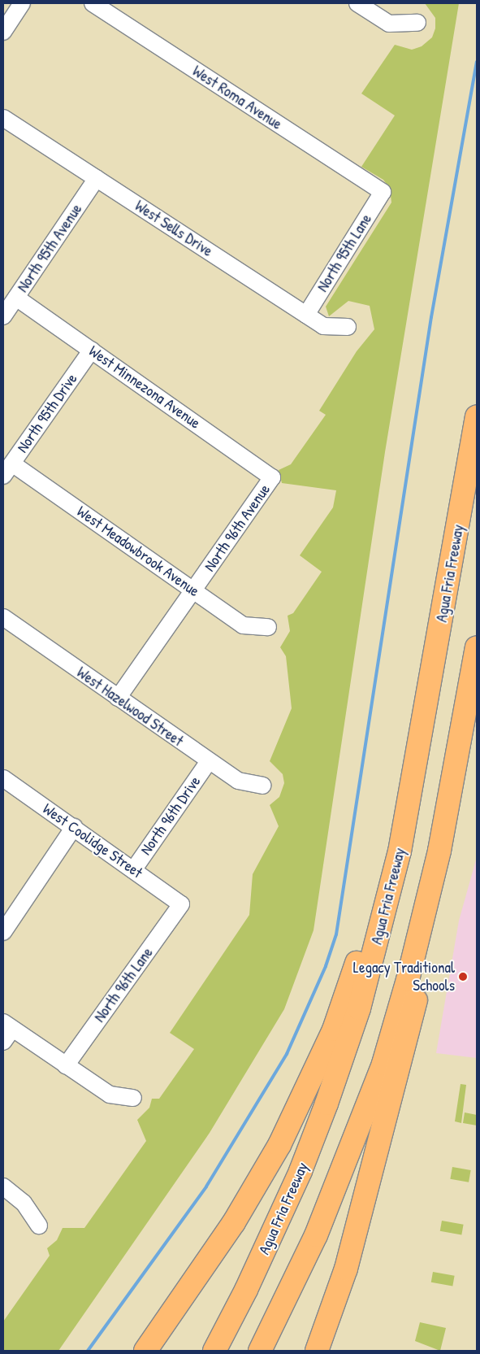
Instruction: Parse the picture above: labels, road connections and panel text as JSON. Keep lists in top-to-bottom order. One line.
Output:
{"streets":{"highway":["Agua Fria Freeway"],"street":["West Roma Avenue","West Sells Drive","North 95th Avenue","North 95th Lane","West Minnezona Avenue","North 95th Drive","North 96th Avenue","West Meadowbrook Avenue","West Hazelwood Street","North 96th Drive","West Coolidge Street","North 96th Lane"]},"crossings":[["West Roma Avenue","North 95th Lane"],["West Sells Drive","North 95th Avenue"],["West Sells Drive","North 95th Lane"],["North 95th Avenue","West Minnezona Avenue"],["West Minnezona Avenue","North 95th Drive"],["West Minnezona Avenue","North 96th Avenue"],["North 95th Drive","West Meadowbrook Avenue"],["North 96th Avenue","West Meadowbrook Avenue"],["North 96th Avenue","West Hazelwood Street"],["West Hazelwood Street","North 96th Drive"],["North 96th Drive","West Coolidge Street"],["West Coolidge Street","North 96th Lane"]],"places":["Legacy Traditional Schools"]}
